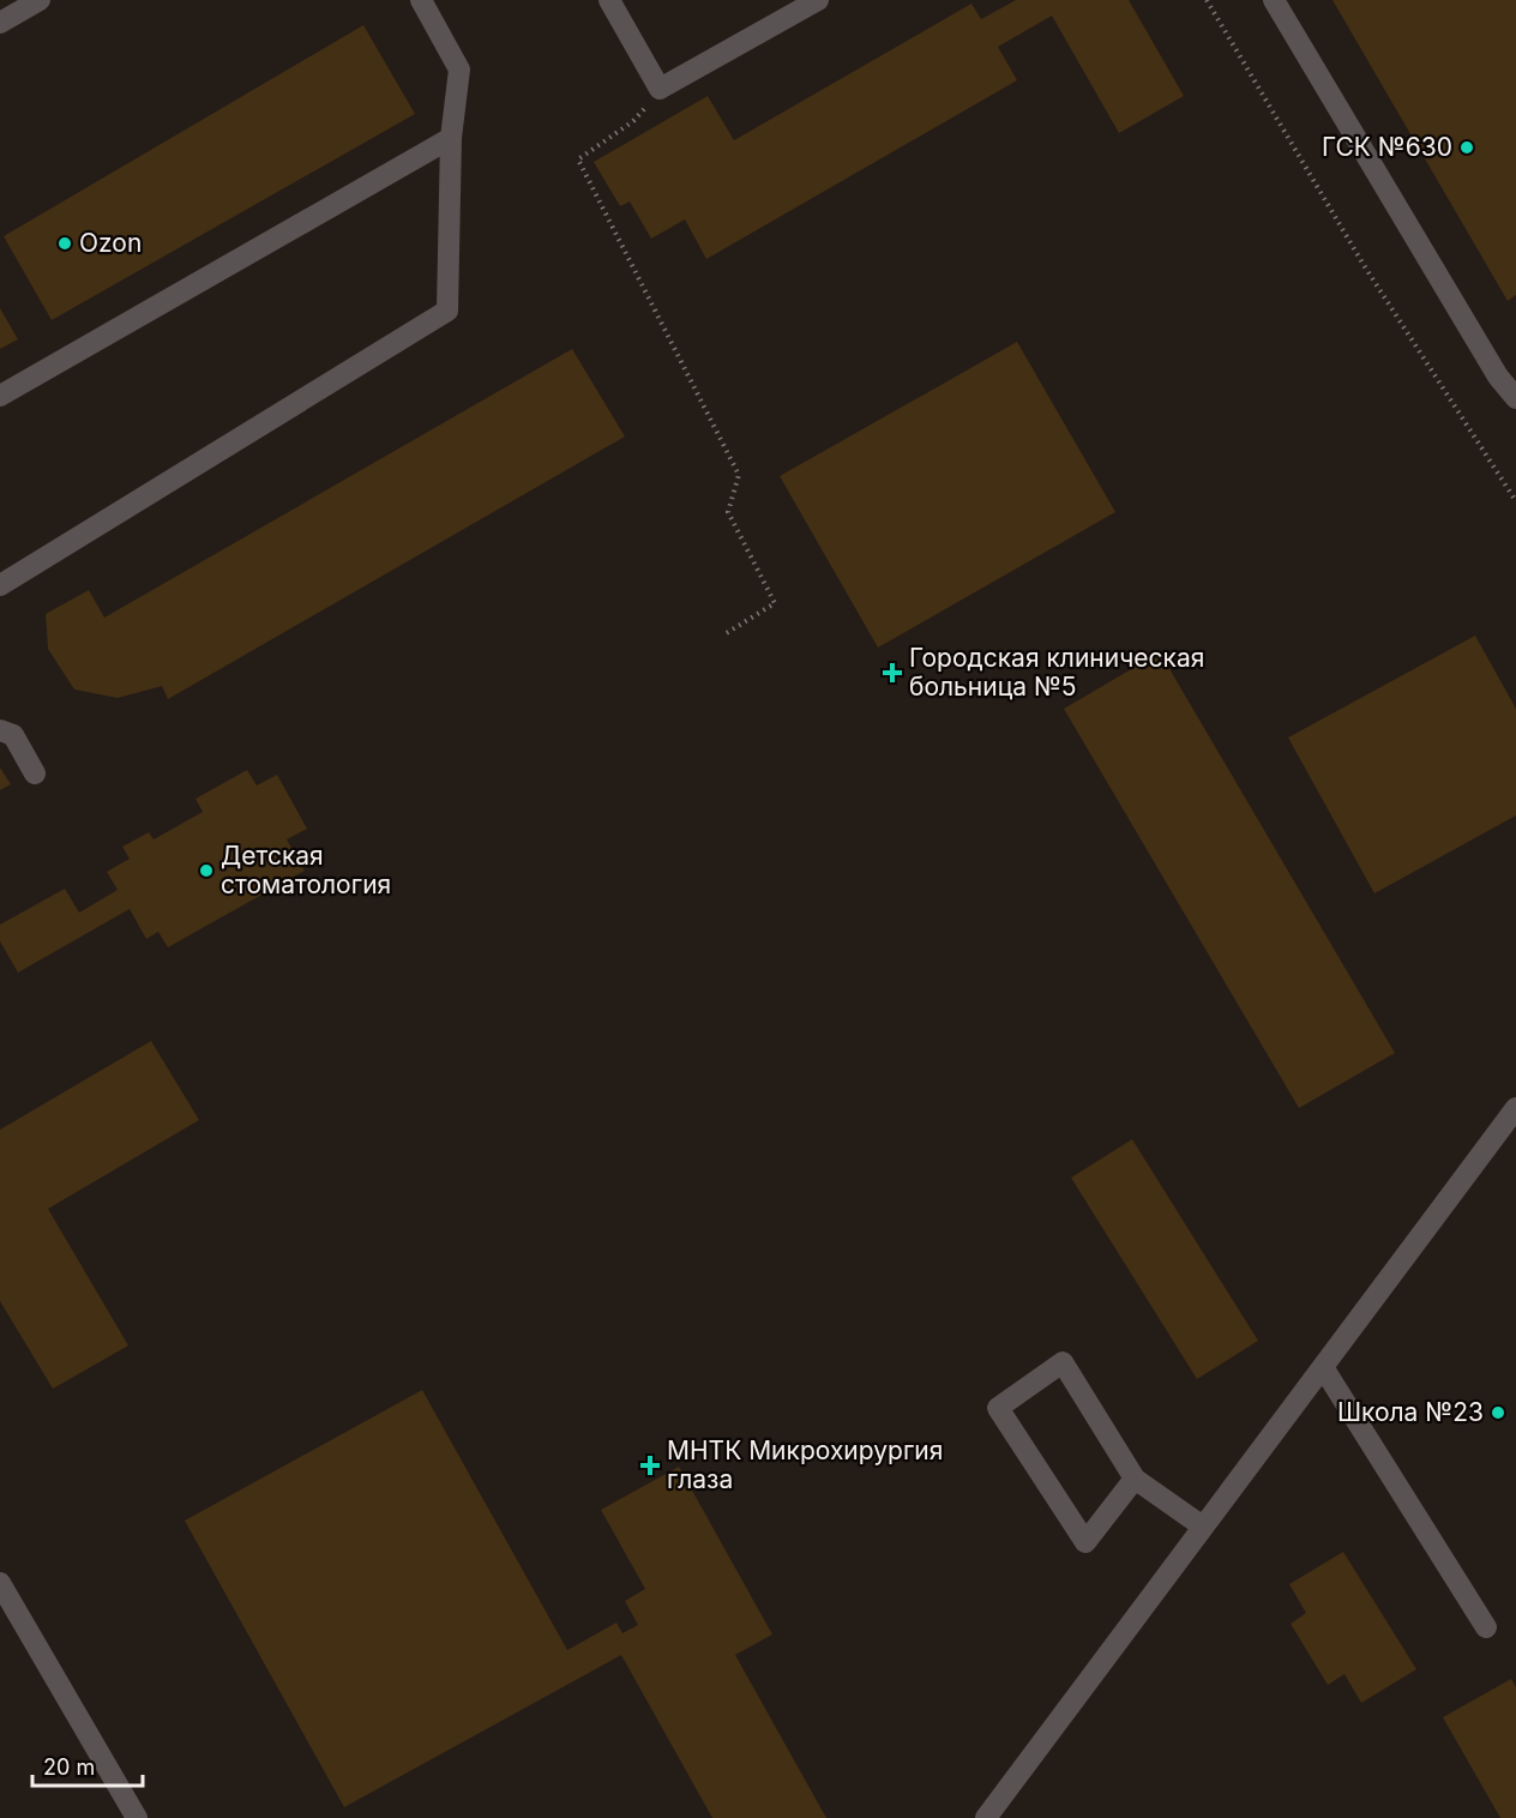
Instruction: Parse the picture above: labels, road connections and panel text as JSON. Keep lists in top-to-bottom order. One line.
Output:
{"places":{"other":["ГСК №630","Ozon","Детская стоматология","Школа №23"],"health":["Городская клиническая больница №5","МНТК Микрохирургия глаза"]},"scale_bar":"20 m"}
